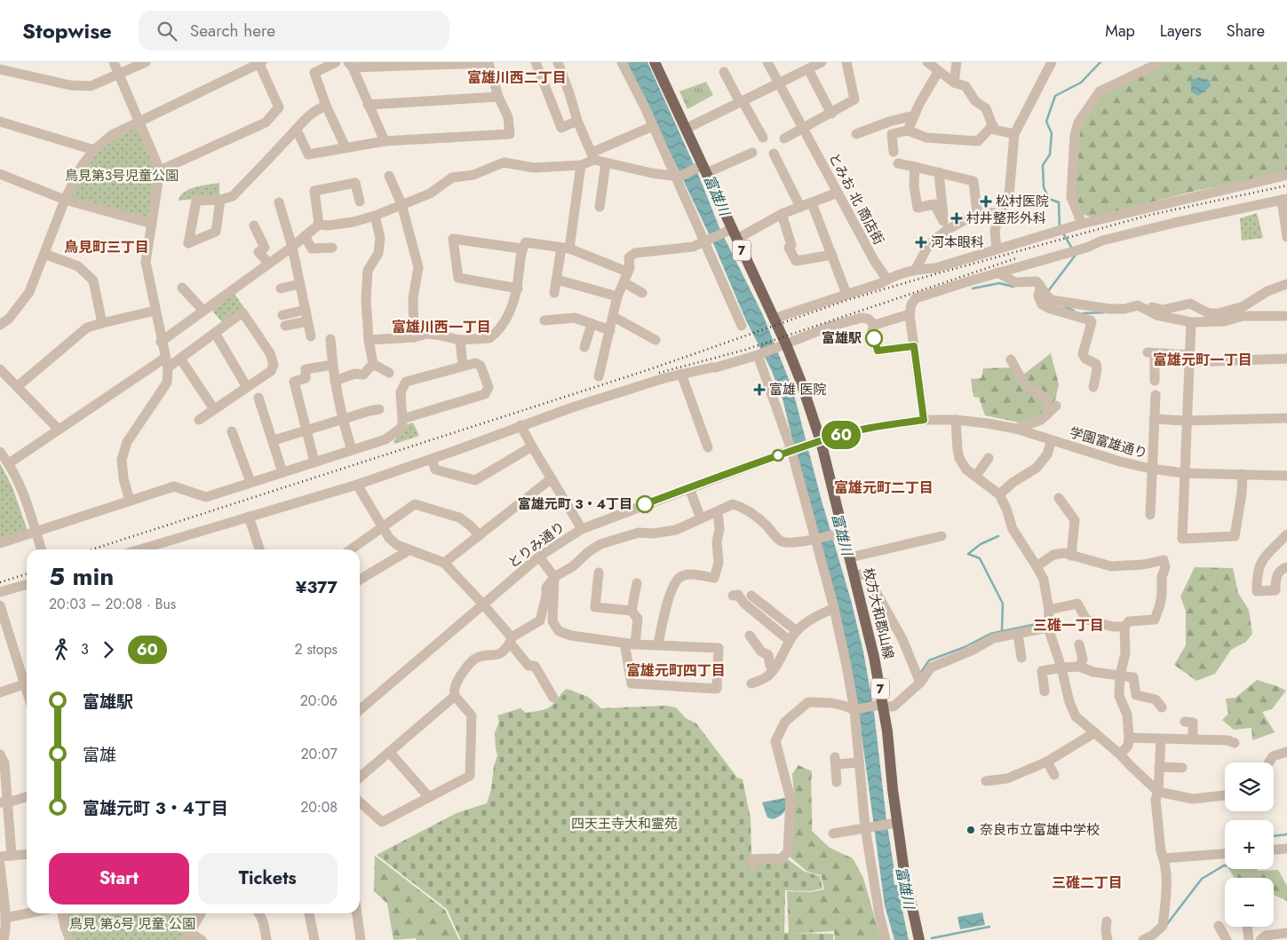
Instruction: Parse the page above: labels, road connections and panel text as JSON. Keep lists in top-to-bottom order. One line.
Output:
{"streets":{"main road":["7","枚方大和郡山線"],"street":["とみお 北 商店街","学園富雄通り","とりみ通り"]},"crossings":[["学園富雄通り","とりみ通り"],["とりみ通り","枚方大和郡山線"]],"districts":["富雄川西二丁目","鳥見町三丁目","富雄川西一丁目","富雄元町一丁目","富雄元町二丁目","三碓一丁目","富雄元町四丁目","三碓二丁目"],"water":["富雄川"],"parks":["鳥見第3号児童公園","四天王寺大和霊苑","鳥見 第6号 児童 公園"],"places":{"health":["松村医院","村井整形外科","河本眼科","富雄 医院"],"other":["富雄駅","富雄元町 3・4丁目","奈良市立富雄中学校"]},"lines":["bus line 60"],"page":{"header":"Stopwise","search":"Search here","nav":["Map","Layers","Share"],"on_map":"60","heading":["5 min","20:03 – 20:08 · Bus","¥377"],"legs":["3","60","2 stops"],"list":[{"name":"富雄駅","value":"20:06"},{"name":"富雄","value":"20:07"},{"name":"富雄元町 3・4丁目","value":"20:08"}],"map_buttons":["+","−"],"buttons":["Start","Tickets"]}}
